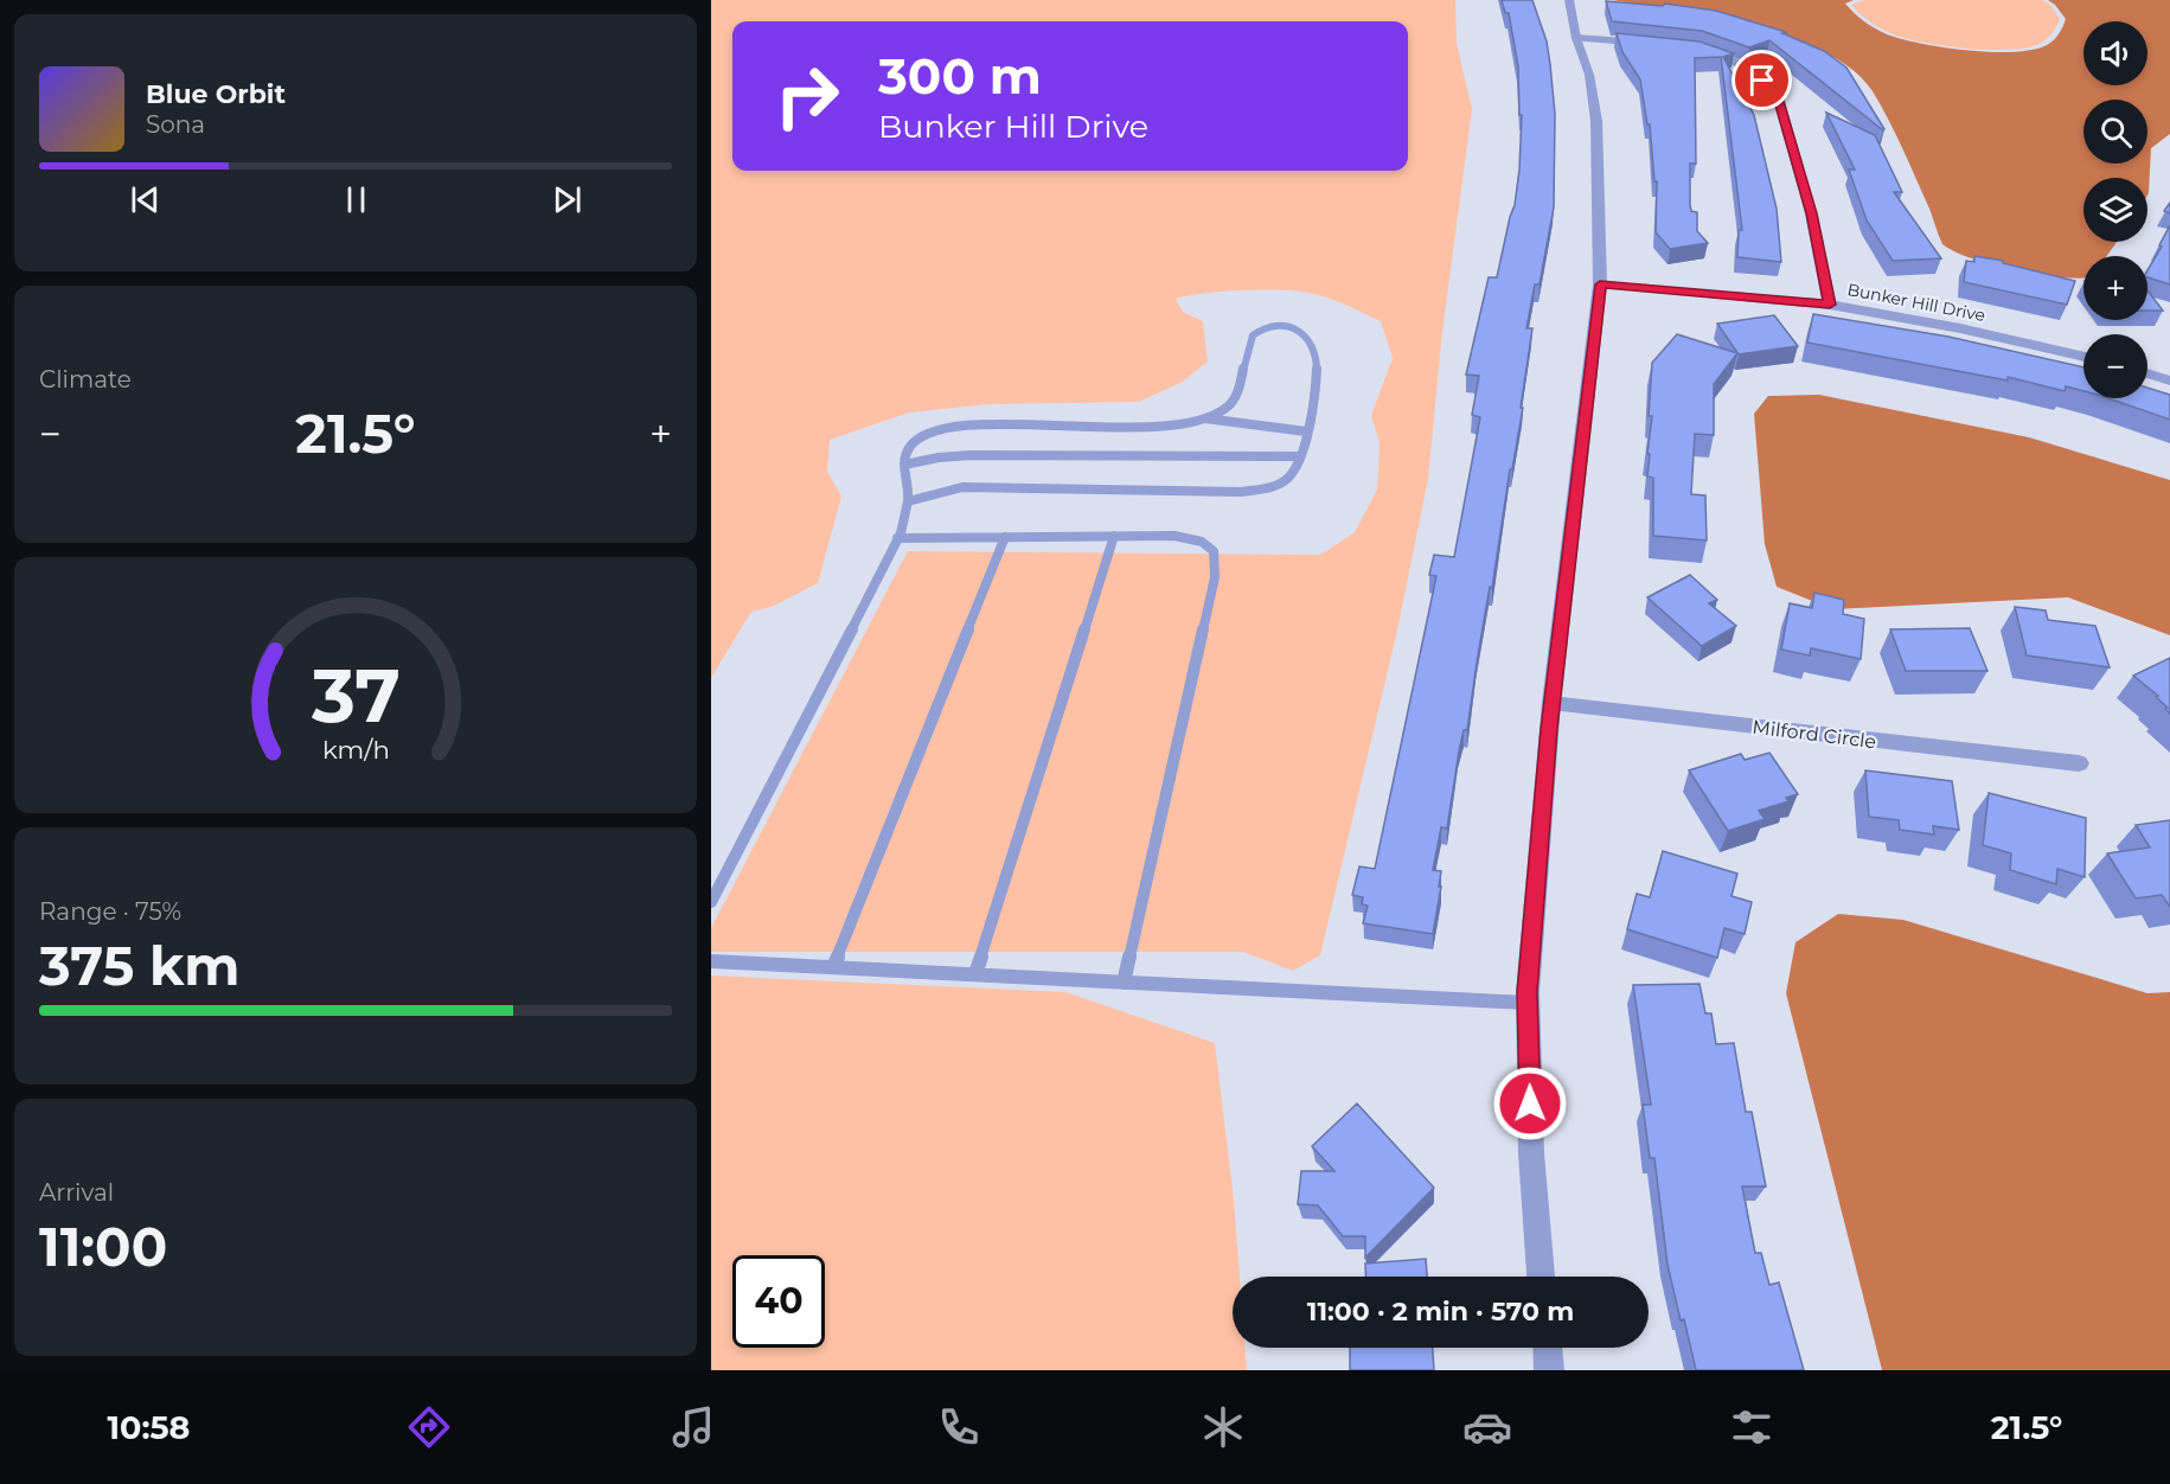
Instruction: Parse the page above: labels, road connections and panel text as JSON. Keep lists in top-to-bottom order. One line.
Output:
{"streets":{"street":["Bunker Hill Drive","Milford Circle"]},"page":{"map_buttons":["+","−"],"turn":["300 m","Bunker Hill Drive"],"song":["Blue Orbit","Sona"],"tile":["Climate",["Range · 75%","375 km"],["Arrival","11:00"]],"heat":["−","21.5°","+"],"limit":"40","trip":"11:00 · 2 min · 570 m","tabs":["10:58","21.5°"],"gauge":["37","km/h"]}}
